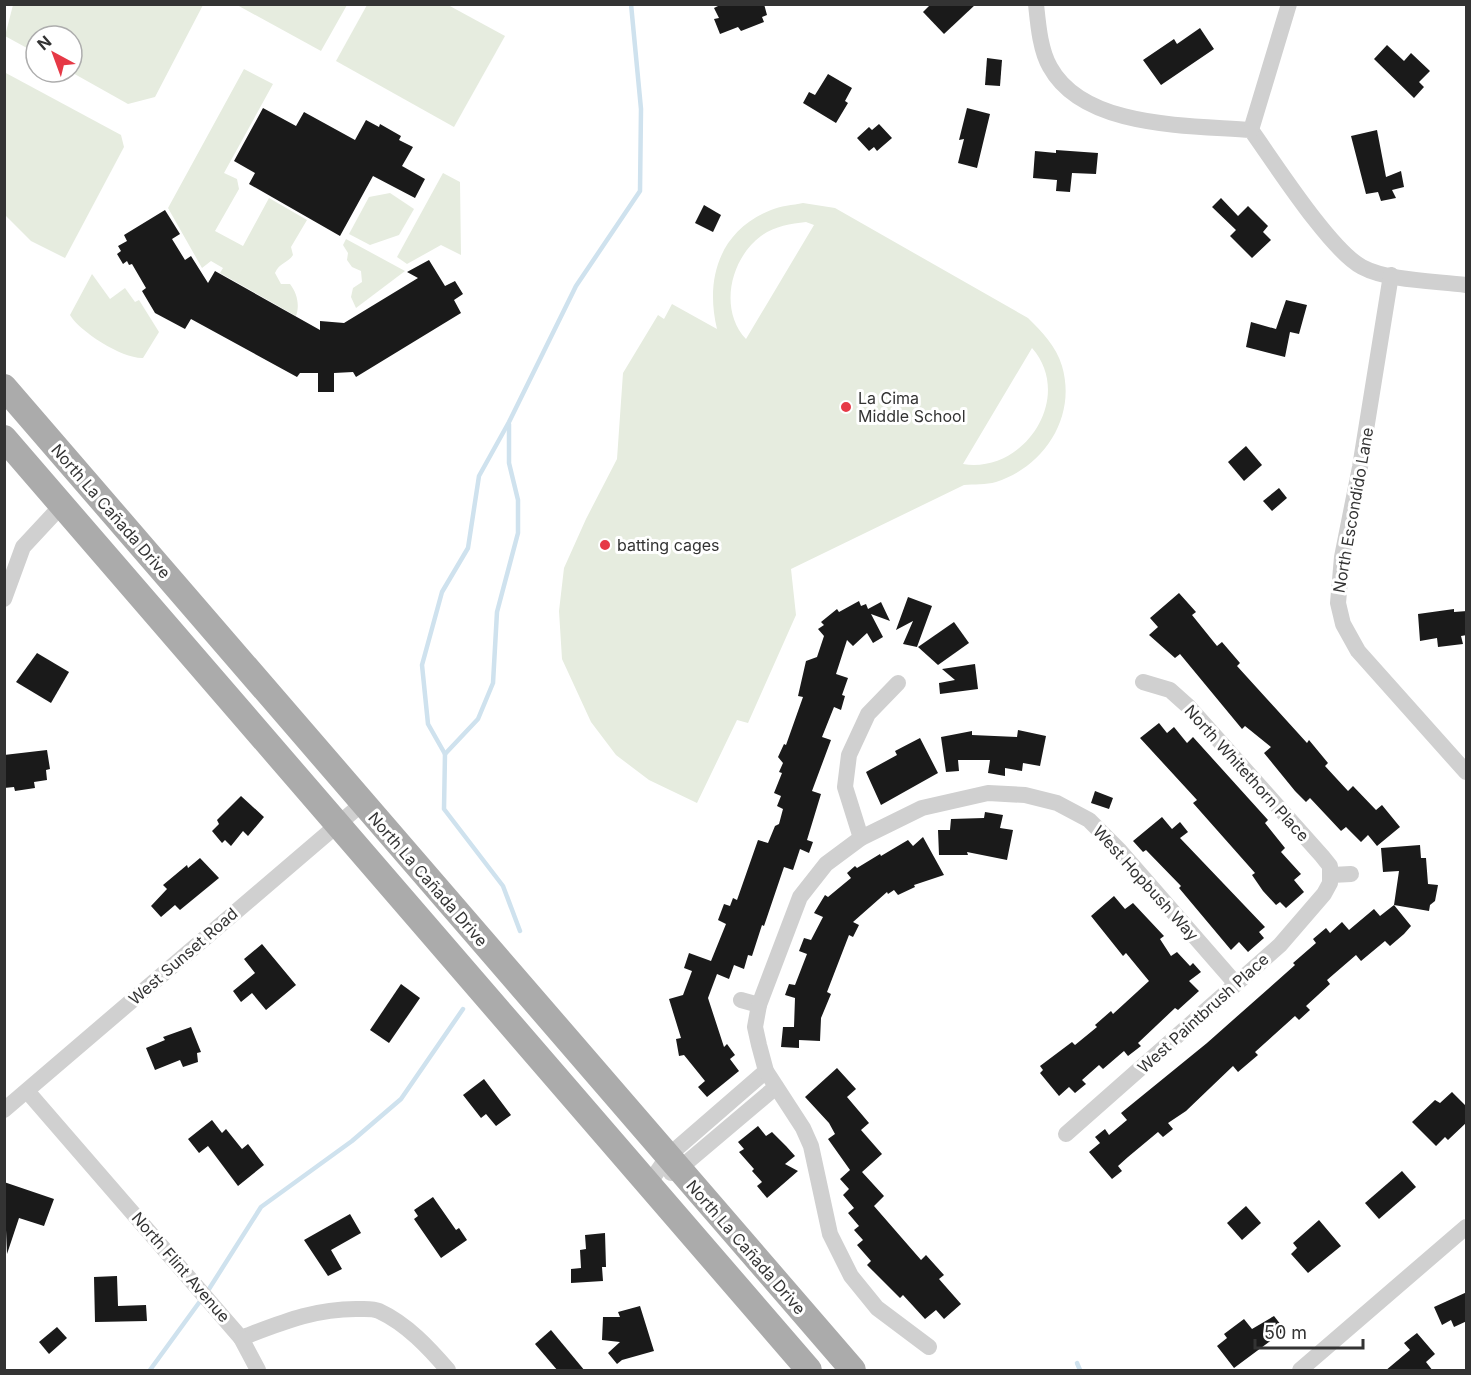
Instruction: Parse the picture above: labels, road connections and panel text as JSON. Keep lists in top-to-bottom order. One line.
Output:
{"streets":{"main road":["North La Cañada Drive"],"street":["North Escondido Lane","North Whitethorn Place","West Hopbush Way","West Sunset Road","West Paintbrush Place","North Flint Avenue"]},"crossings":[["North La Cañada Drive","West Sunset Road"],["North Whitethorn Place","West Paintbrush Place"],["West Hopbush Way","West Paintbrush Place"],["West Sunset Road","North Flint Avenue"]],"places":["La Cima Middle School","batting cages"],"scale_bar":"50 m","north":"top left"}
